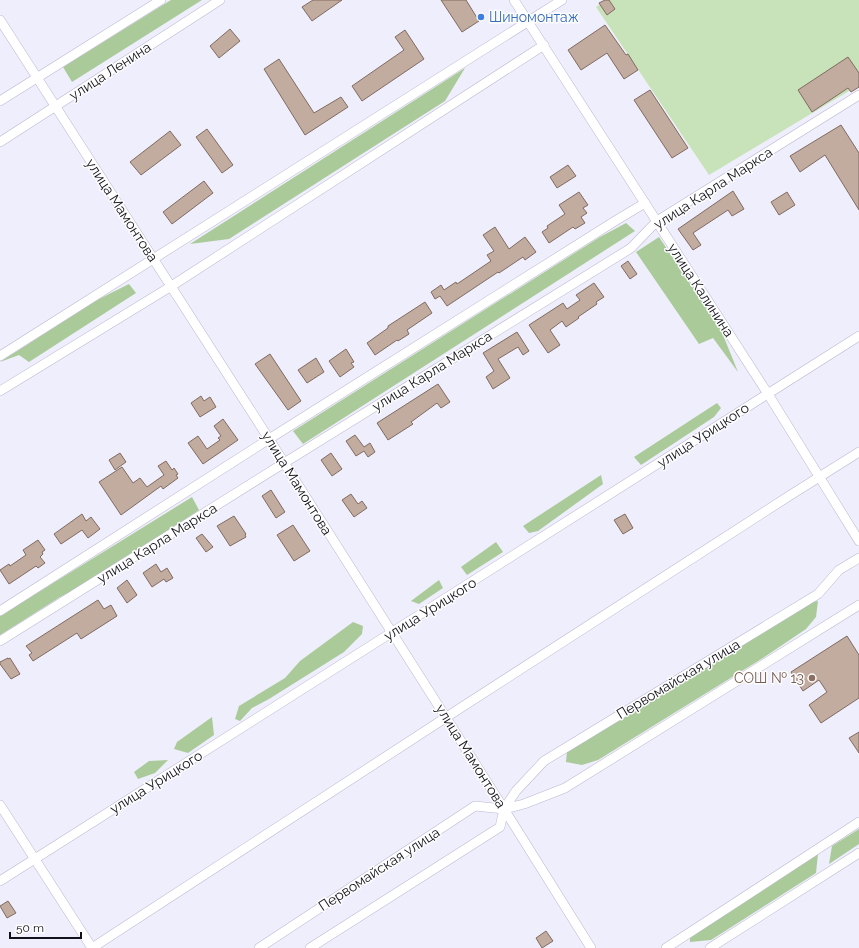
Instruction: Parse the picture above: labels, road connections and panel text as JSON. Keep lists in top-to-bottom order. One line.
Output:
{"streets":{"street":["улица Ленина","улица Карла Маркса","улица Мамонтова","улица Калинина","улица Урицкого","Первомайская улица"]},"crossings":[["улица Ленина","улица Мамонтова"],["улица Карла Маркса","улица Мамонтова"],["улица Карла Маркса","улица Калинина"],["улица Мамонтова","улица Урицкого"],["улица Мамонтова","Первомайская улица"],["улица Калинина","улица Урицкого"]],"places":["Шиномонтаж","СОШ № 13"],"scale_bar":"50 m"}
